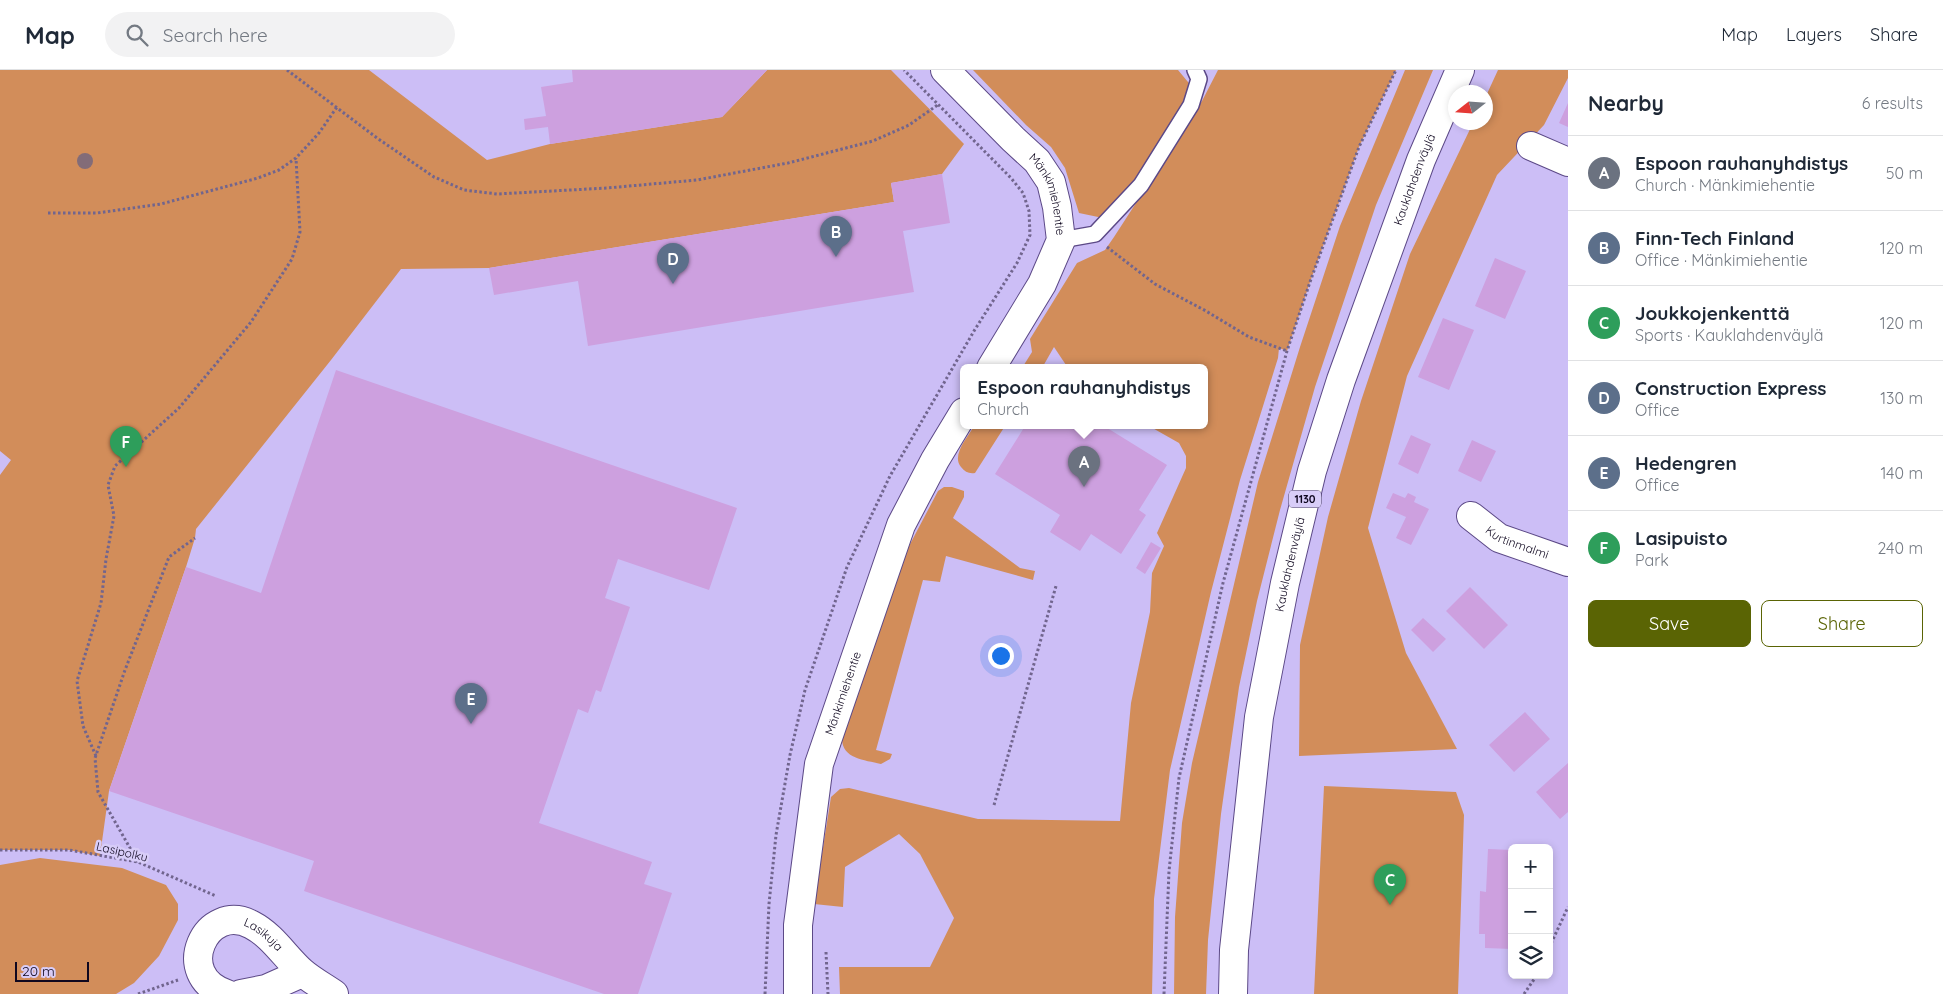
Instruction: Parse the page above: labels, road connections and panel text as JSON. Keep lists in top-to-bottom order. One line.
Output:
{"streets":{"street":["Kauklahdenväylä","Mänkimiehentie","1130","Kurtinmalmi","Lasikuja"],"path":["Lasipolku"]},"scale_bar":"20 m","north":"left","page":{"header":"Map","search":"Search here","nav":["Map","Layers","Share"],"heading":["Nearby","6 results"],"list":[{"mark":"A","name":"Espoon rauhanyhdistys","note":"Church · Mänkimiehentie","value":"50 m"},{"mark":"B","name":"Finn-Tech Finland","note":"Office · Mänkimiehentie","value":"120 m"},{"mark":"C","name":"Joukkojenkenttä","note":"Sports · Kauklahdenväylä","value":"120 m"},{"mark":"D","name":"Construction Express","note":"Office","value":"130 m"},{"mark":"E","name":"Hedengren","note":"Office","value":"140 m"},{"mark":"F","name":"Lasipuisto","note":"Park","value":"240 m"}],"pins":["B","D","F","A","E","C"],"popup":["Espoon rauhanyhdistys","Church"],"buttons":["Save","Share"],"map_buttons":["+","−"],"scale":"20 m"}}
